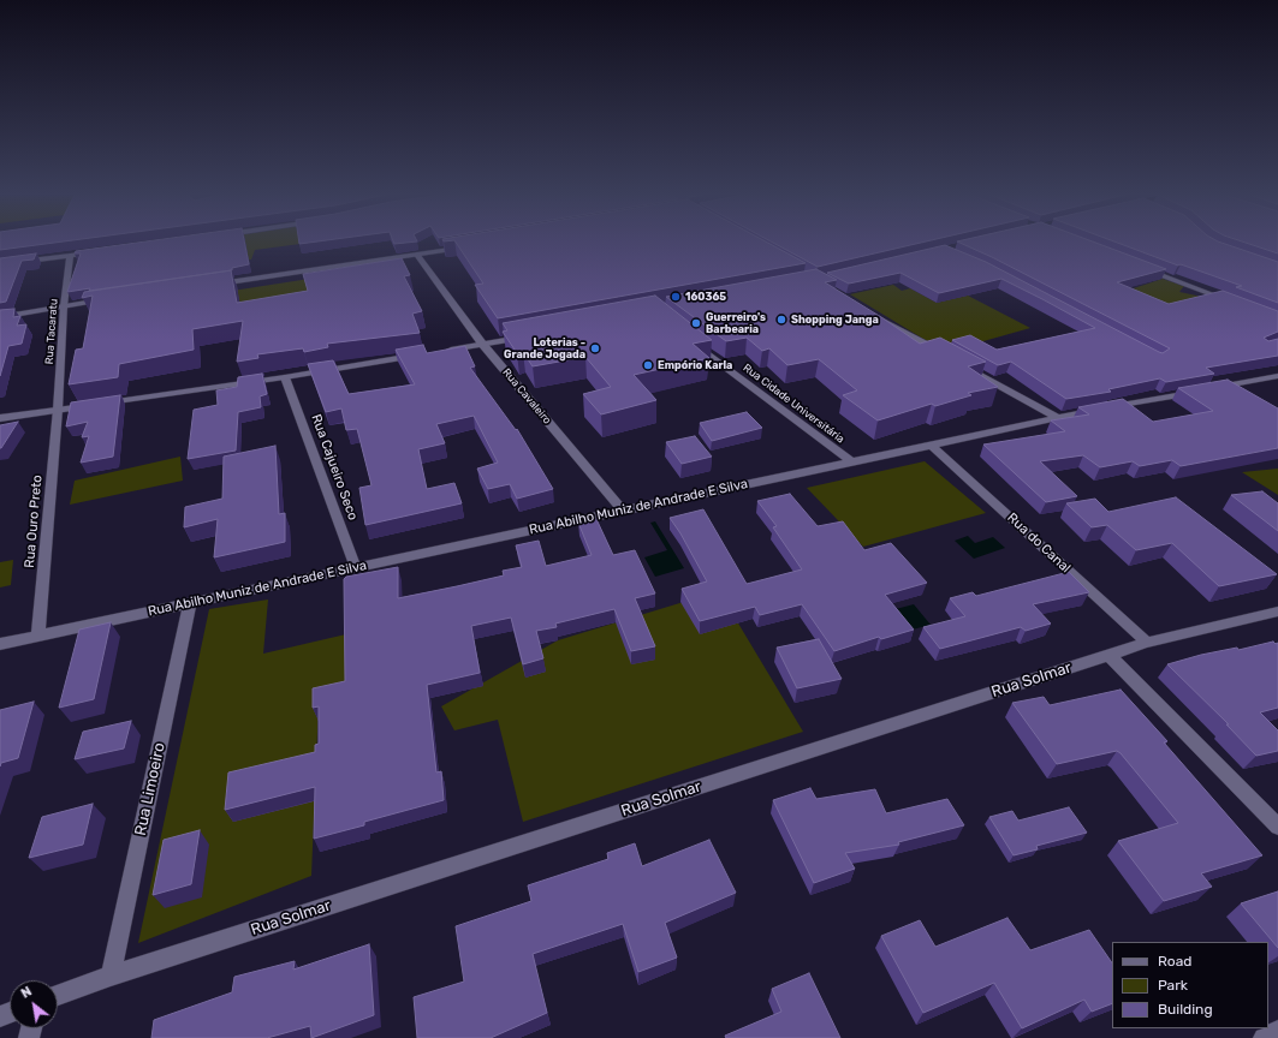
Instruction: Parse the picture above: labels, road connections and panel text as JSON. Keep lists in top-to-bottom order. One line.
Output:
{"streets":{"street":["Rua Tacaratu","Rua Cavaleiro","Rua Cidade Universitária","Rua Cajueiro Seco","Rua Abilho Muniz de Andrade E Silva","Rua Ouro Preto","Rua do Canal","Rua Solmar","Rua Limoeiro"]},"crossings":[["Rua Tacaratu","Rua Ouro Preto"],["Rua Cavaleiro","Rua Abilho Muniz de Andrade E Silva"],["Rua Cidade Universitária","Rua Abilho Muniz de Andrade E Silva"],["Rua Cajueiro Seco","Rua Abilho Muniz de Andrade E Silva"],["Rua Abilho Muniz de Andrade E Silva","Rua Ouro Preto"],["Rua Abilho Muniz de Andrade E Silva","Rua do Canal"],["Rua Abilho Muniz de Andrade E Silva","Rua Limoeiro"],["Rua do Canal","Rua Solmar"],["Rua Solmar","Rua Limoeiro"]],"places":["160365","Shopping Janga","Guerreiro's Barbearia","Loterias - Grande Jogada","Empório Karla"],"legend":["Road","Park","Building"],"north":"top left"}
